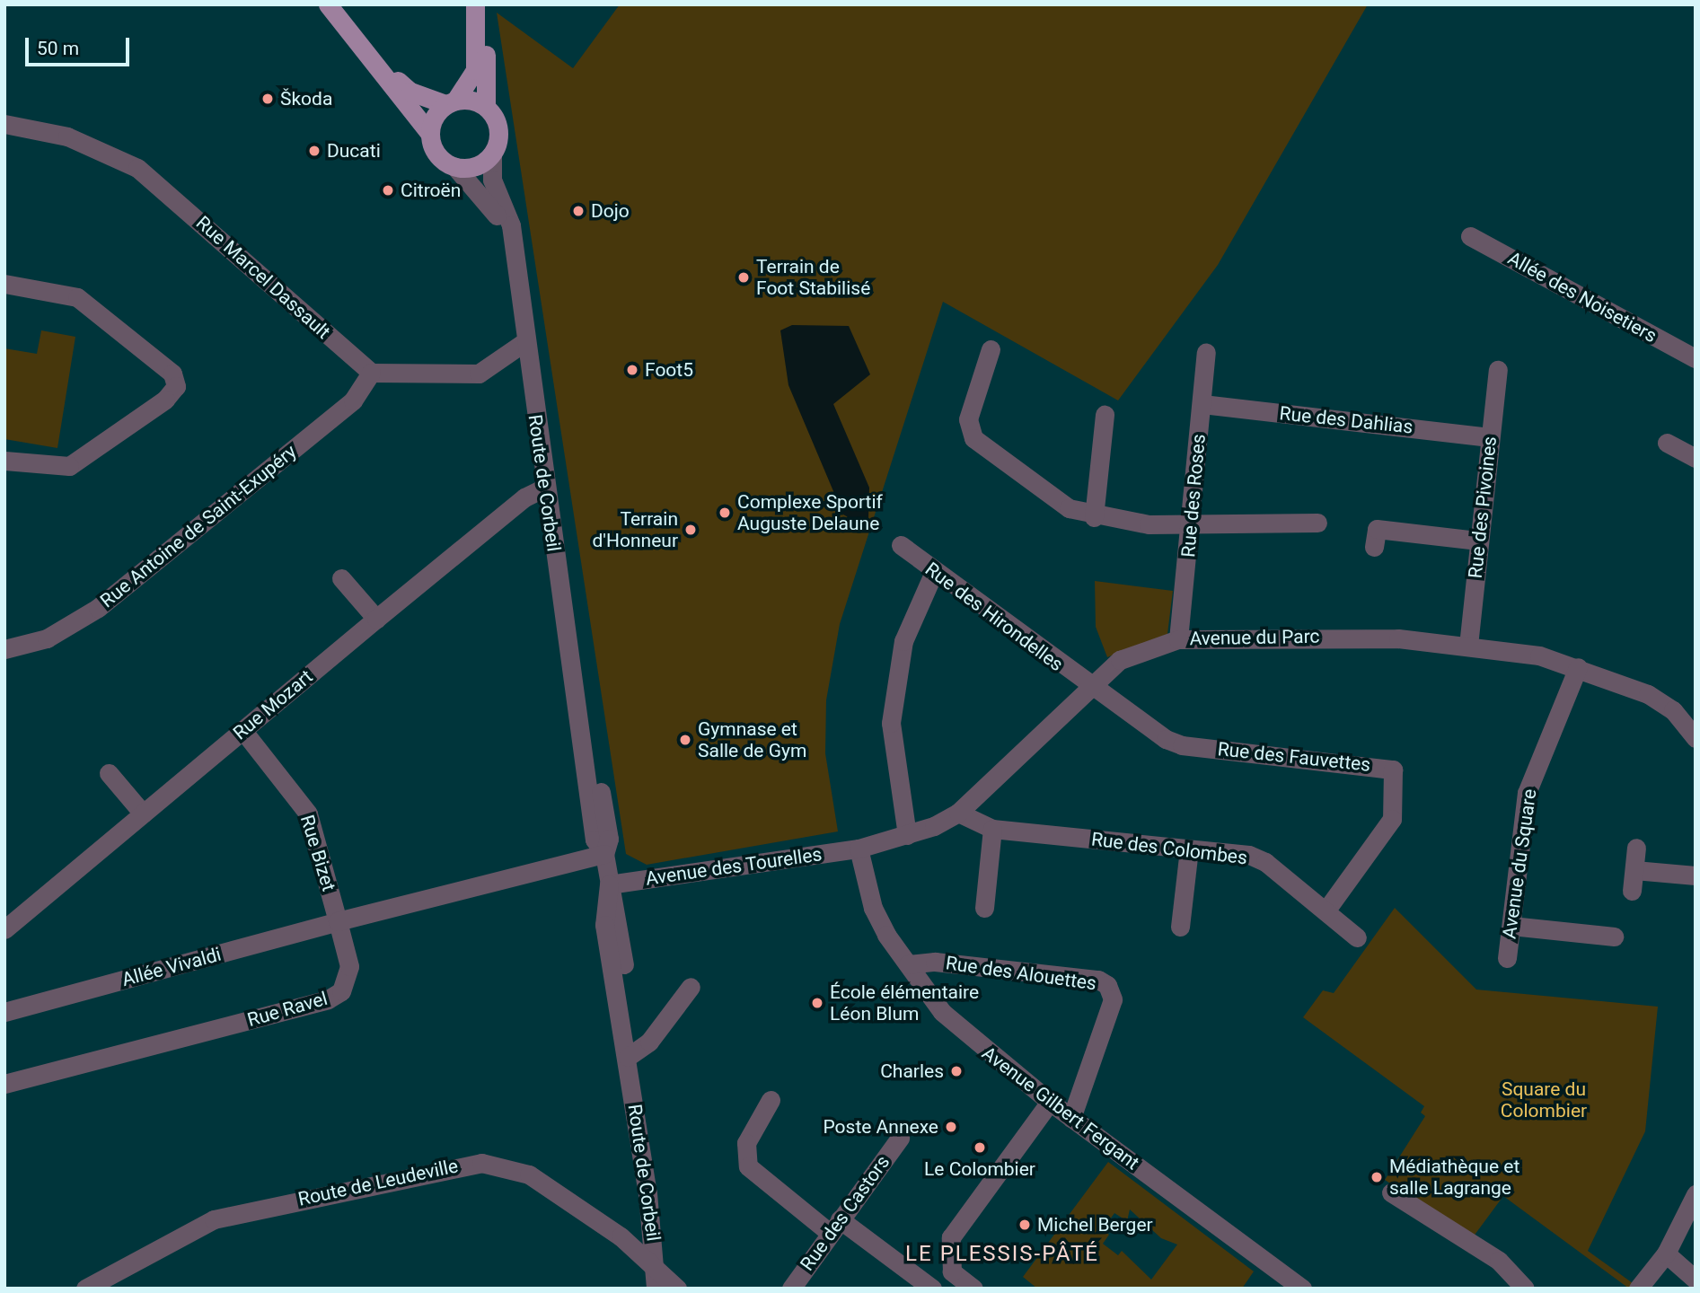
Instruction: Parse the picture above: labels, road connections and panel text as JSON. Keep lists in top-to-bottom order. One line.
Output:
{"streets":{"street":["Rue Marcel Dassault","Allée des Noisetiers","Rue des Dahlias","Route de Corbeil","Rue des Roses","Rue des Pivoines","Rue Antoine de Saint-Exupéry","Rue des Hirondelles","Avenue du Parc","Rue Mozart","Rue des Fauvettes","Rue des Colombes","Rue Bizet","Avenue du Square","Avenue des Tourelles","Allée Vivaldi","Rue des Alouettes","Rue Ravel","Avenue Gilbert Fergant","Route de Leudeville","Rue des Castors"]},"crossings":[["Rue Marcel Dassault","Rue Antoine de Saint-Exupéry"],["Rue des Dahlias","Rue des Roses"],["Rue des Dahlias","Rue des Pivoines"],["Route de Corbeil","Rue Mozart"],["Route de Corbeil","Avenue des Tourelles"],["Route de Corbeil","Route de Leudeville"],["Rue des Roses","Avenue du Parc"],["Rue des Pivoines","Avenue du Parc"],["Rue des Hirondelles","Avenue du Parc"],["Rue des Hirondelles","Rue des Fauvettes"],["Avenue du Parc","Rue des Fauvettes"],["Avenue du Parc","Rue des Colombes"],["Avenue du Parc","Avenue du Square"],["Avenue du Parc","Avenue des Tourelles"],["Avenue du Parc","Avenue Gilbert Fergant"],["Rue Mozart","Rue Bizet"],["Rue des Fauvettes","Rue des Colombes"],["Rue Bizet","Allée Vivaldi"],["Rue Bizet","Rue Ravel"],["Avenue des Tourelles","Avenue Gilbert Fergant"],["Allée Vivaldi","Rue Ravel"],["Rue des Alouettes","Avenue Gilbert Fergant"]],"districts":["LE PLESSIS-PÂTÉ"],"parks":["Square du Colombier"],"places":["Škoda","Ducati","Citroën","Dojo","Terrain de Foot Stabilisé","Foot5","Complexe Sportif Auguste Delaune","Terrain d'Honneur","Gymnase et Salle de Gym","École élémentaire Léon Blum","Charles","Poste Annexe","Le Colombier","Médiathèque et salle Lagrange","Michel Berger"],"scale_bar":"50 m"}
